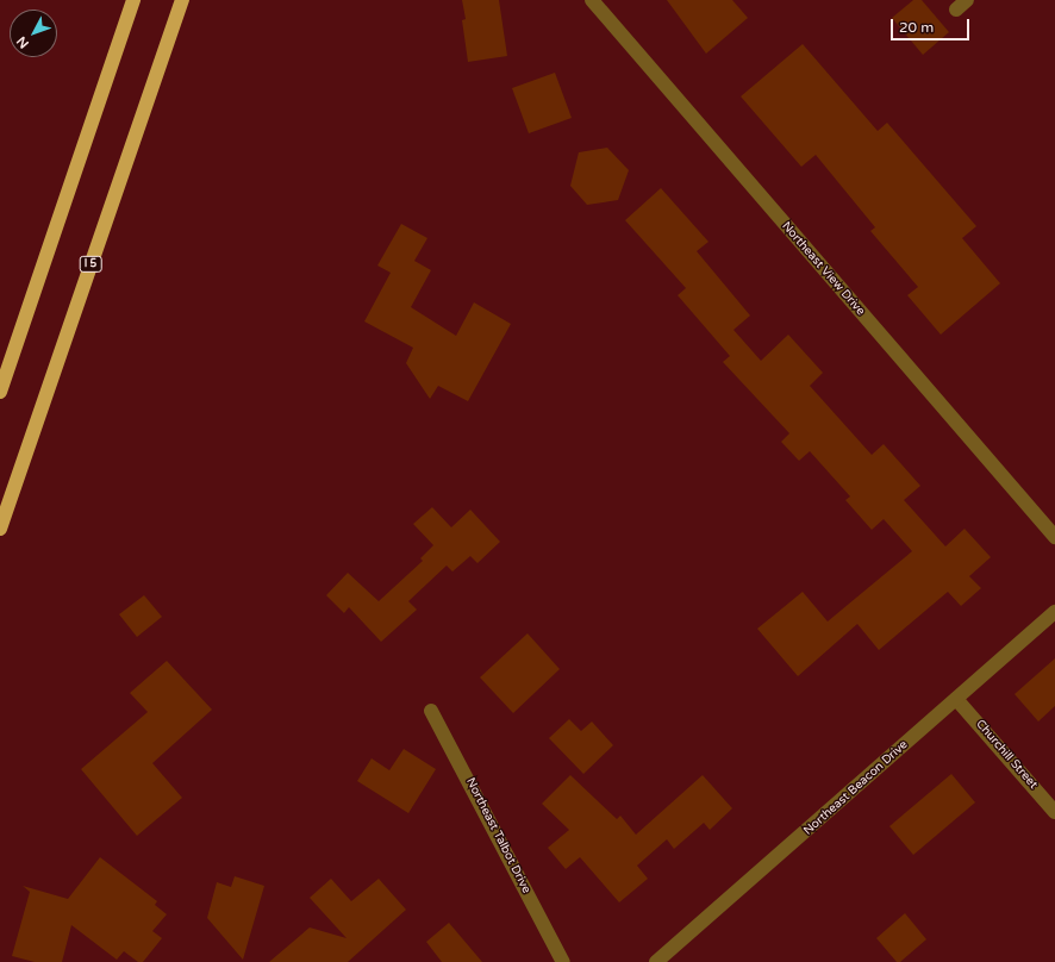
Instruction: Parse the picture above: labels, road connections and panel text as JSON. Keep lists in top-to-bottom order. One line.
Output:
{"streets":{"highway":["I 5"],"street":["Northeast View Drive","Churchill Street","Northeast Beacon Drive","Northeast Talbot Drive"]},"crossings":[["Churchill Street","Northeast Beacon Drive"]],"scale_bar":"20 m","north":"bottom left"}
